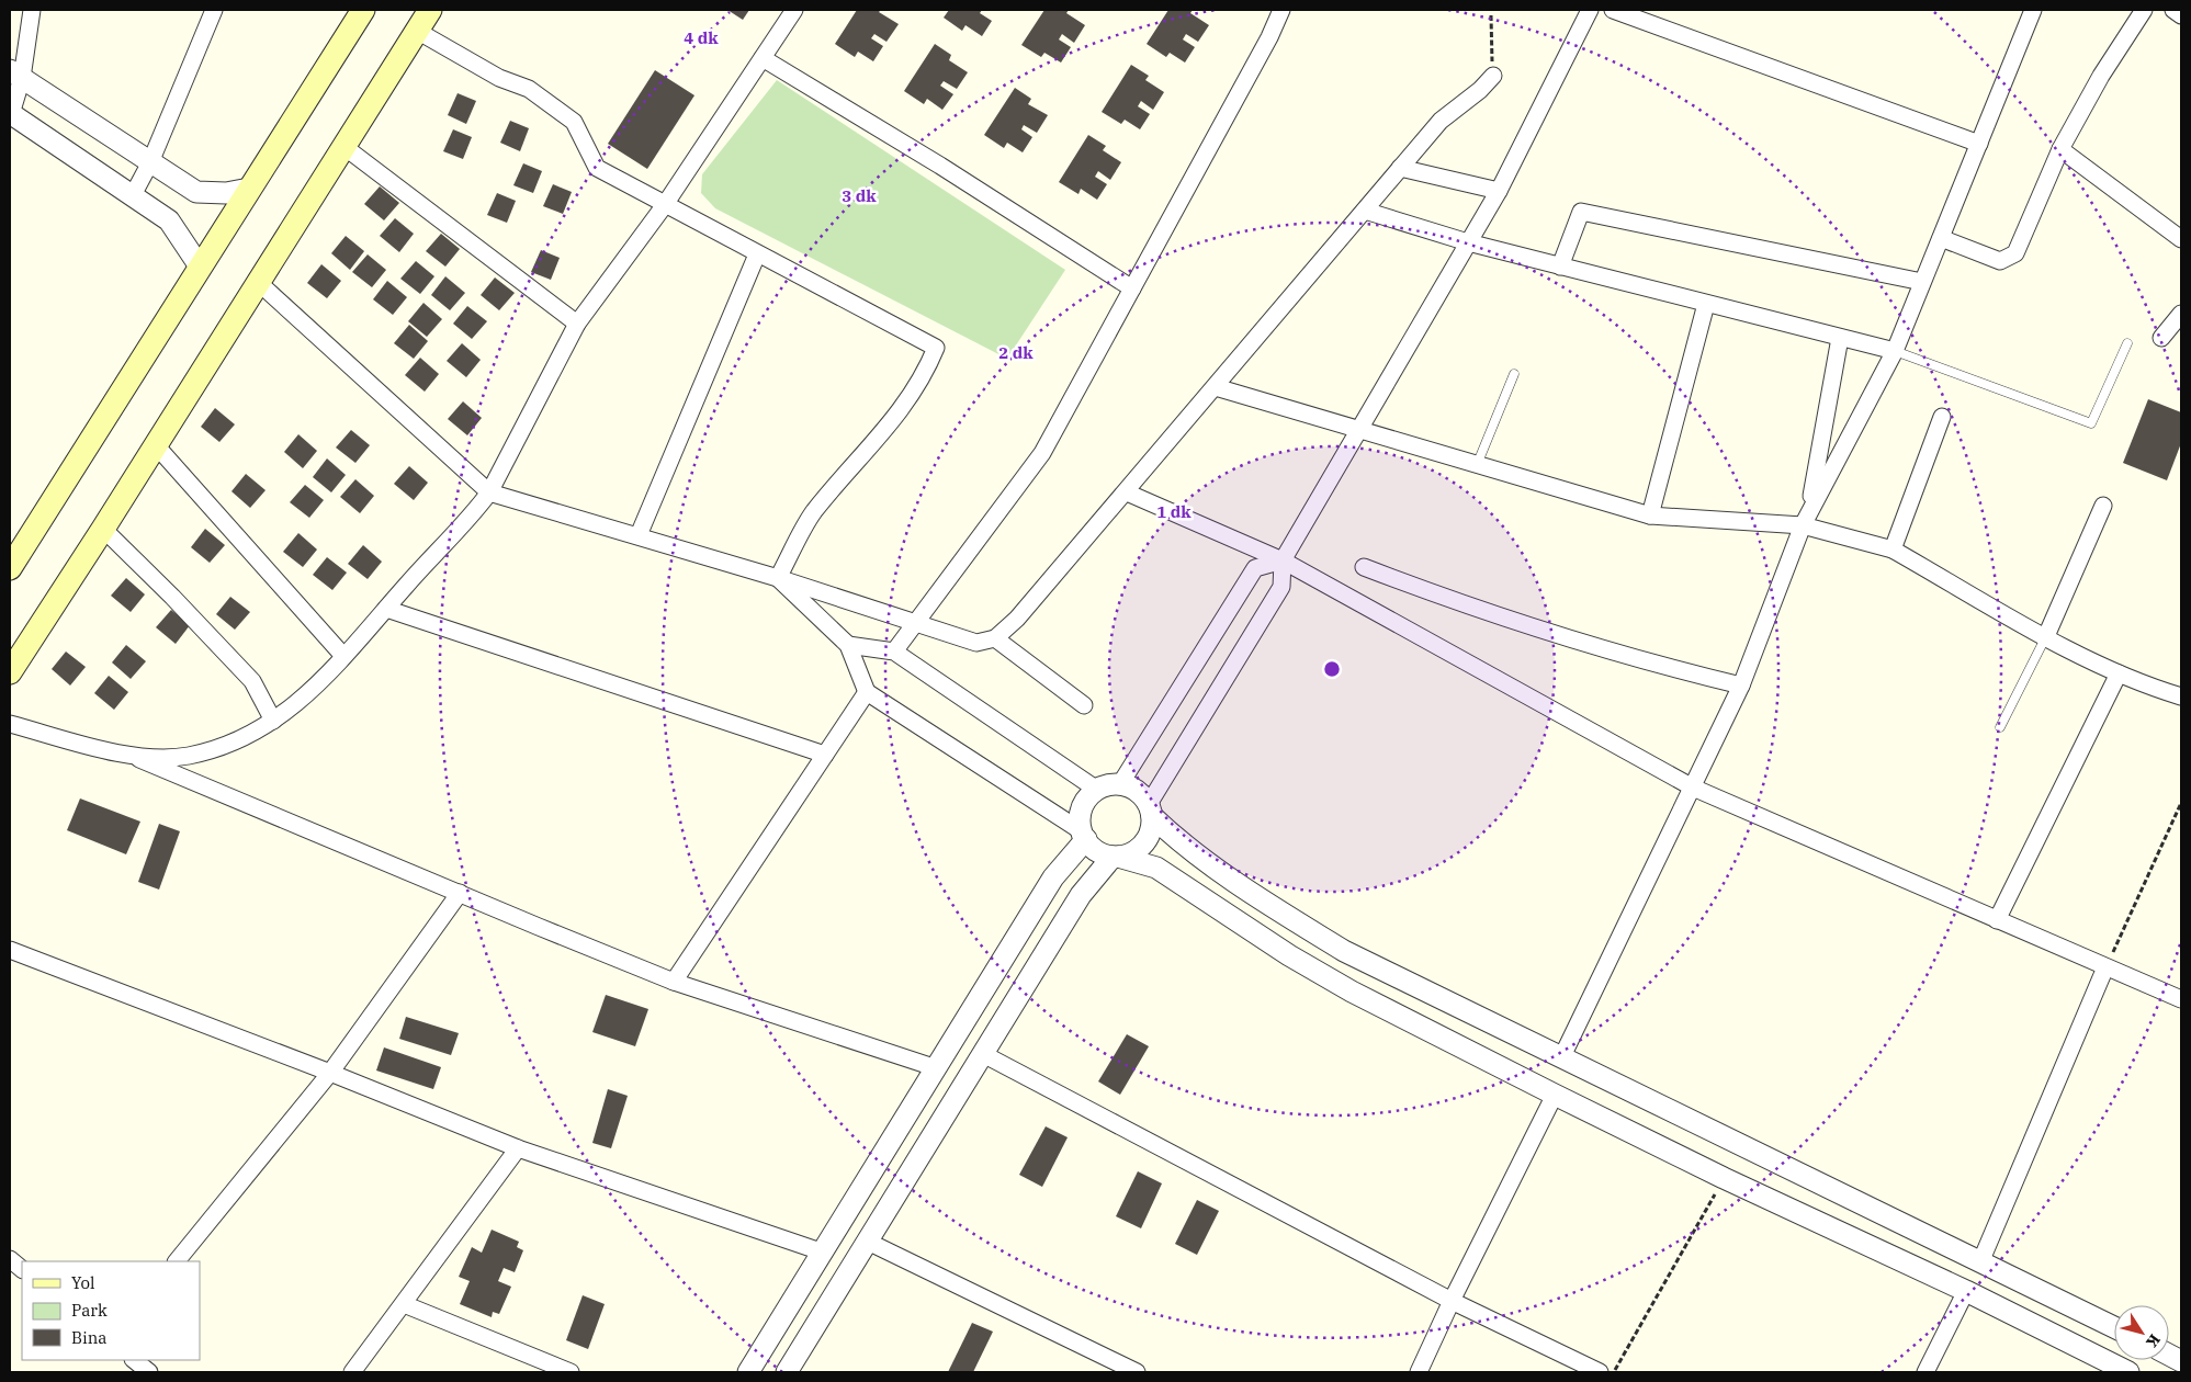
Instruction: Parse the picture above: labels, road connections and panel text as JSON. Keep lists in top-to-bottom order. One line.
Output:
{"legend":["Yol","Park","Bina"],"north":"bottom right","rings":["4 dk","3 dk","2 dk","1 dk"]}
